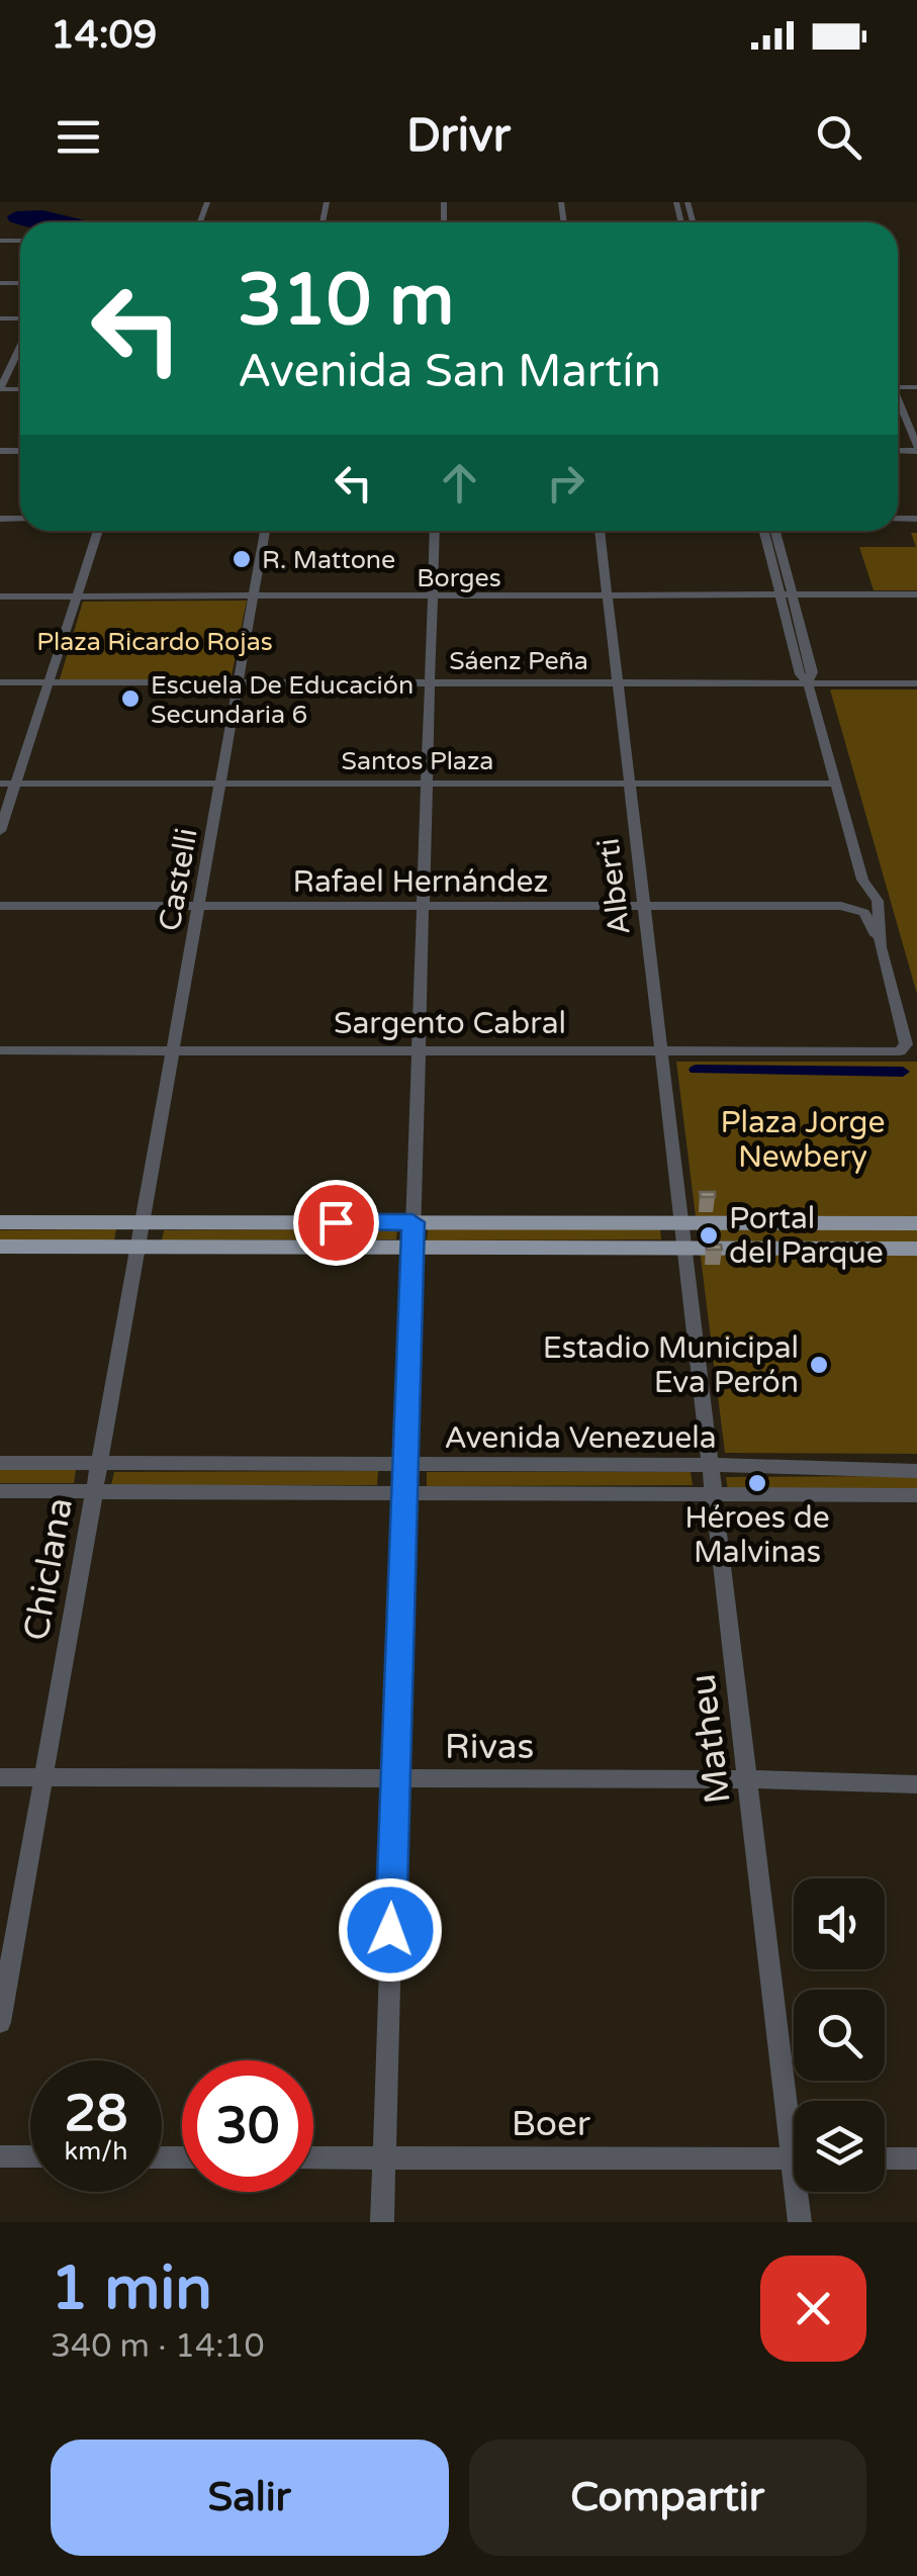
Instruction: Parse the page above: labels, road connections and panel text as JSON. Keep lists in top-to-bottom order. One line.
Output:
{"streets":{"street":["Borges","Sáenz Peña","Santos Plaza","Castelli","Rafael Hernández","Alberti","Sargento Cabral","Avenida Venezuela","Chiclana","Matheu","Rivas","Boer"]},"crossings":[["Borges","Castelli"],["Borges","Alberti"],["Sáenz Peña","Castelli"],["Sáenz Peña","Alberti"],["Santos Plaza","Castelli"],["Santos Plaza","Alberti"],["Castelli","Rafael Hernández"],["Castelli","Sargento Cabral"],["Castelli","Chiclana"],["Rafael Hernández","Alberti"],["Alberti","Sargento Cabral"],["Alberti","Matheu"],["Avenida Venezuela","Chiclana"],["Avenida Venezuela","Matheu"],["Chiclana","Rivas"],["Matheu","Rivas"]],"parks":["Plaza Ricardo Rojas","Plaza Jorge Newbery"],"places":["R. Mattone","Escuela De Educación Secundaria 6","Portal del Parque","Estadio Municipal Eva Perón","Héroes de Malvinas"],"page":{"status":"14:09","header":"Drivr","turn":["310 m","Avenida San Martín"],"speed":"28 km/h","limit":"30","heading":["1 min","340 m · 14:10"],"buttons":["Salir","Compartir"]}}
